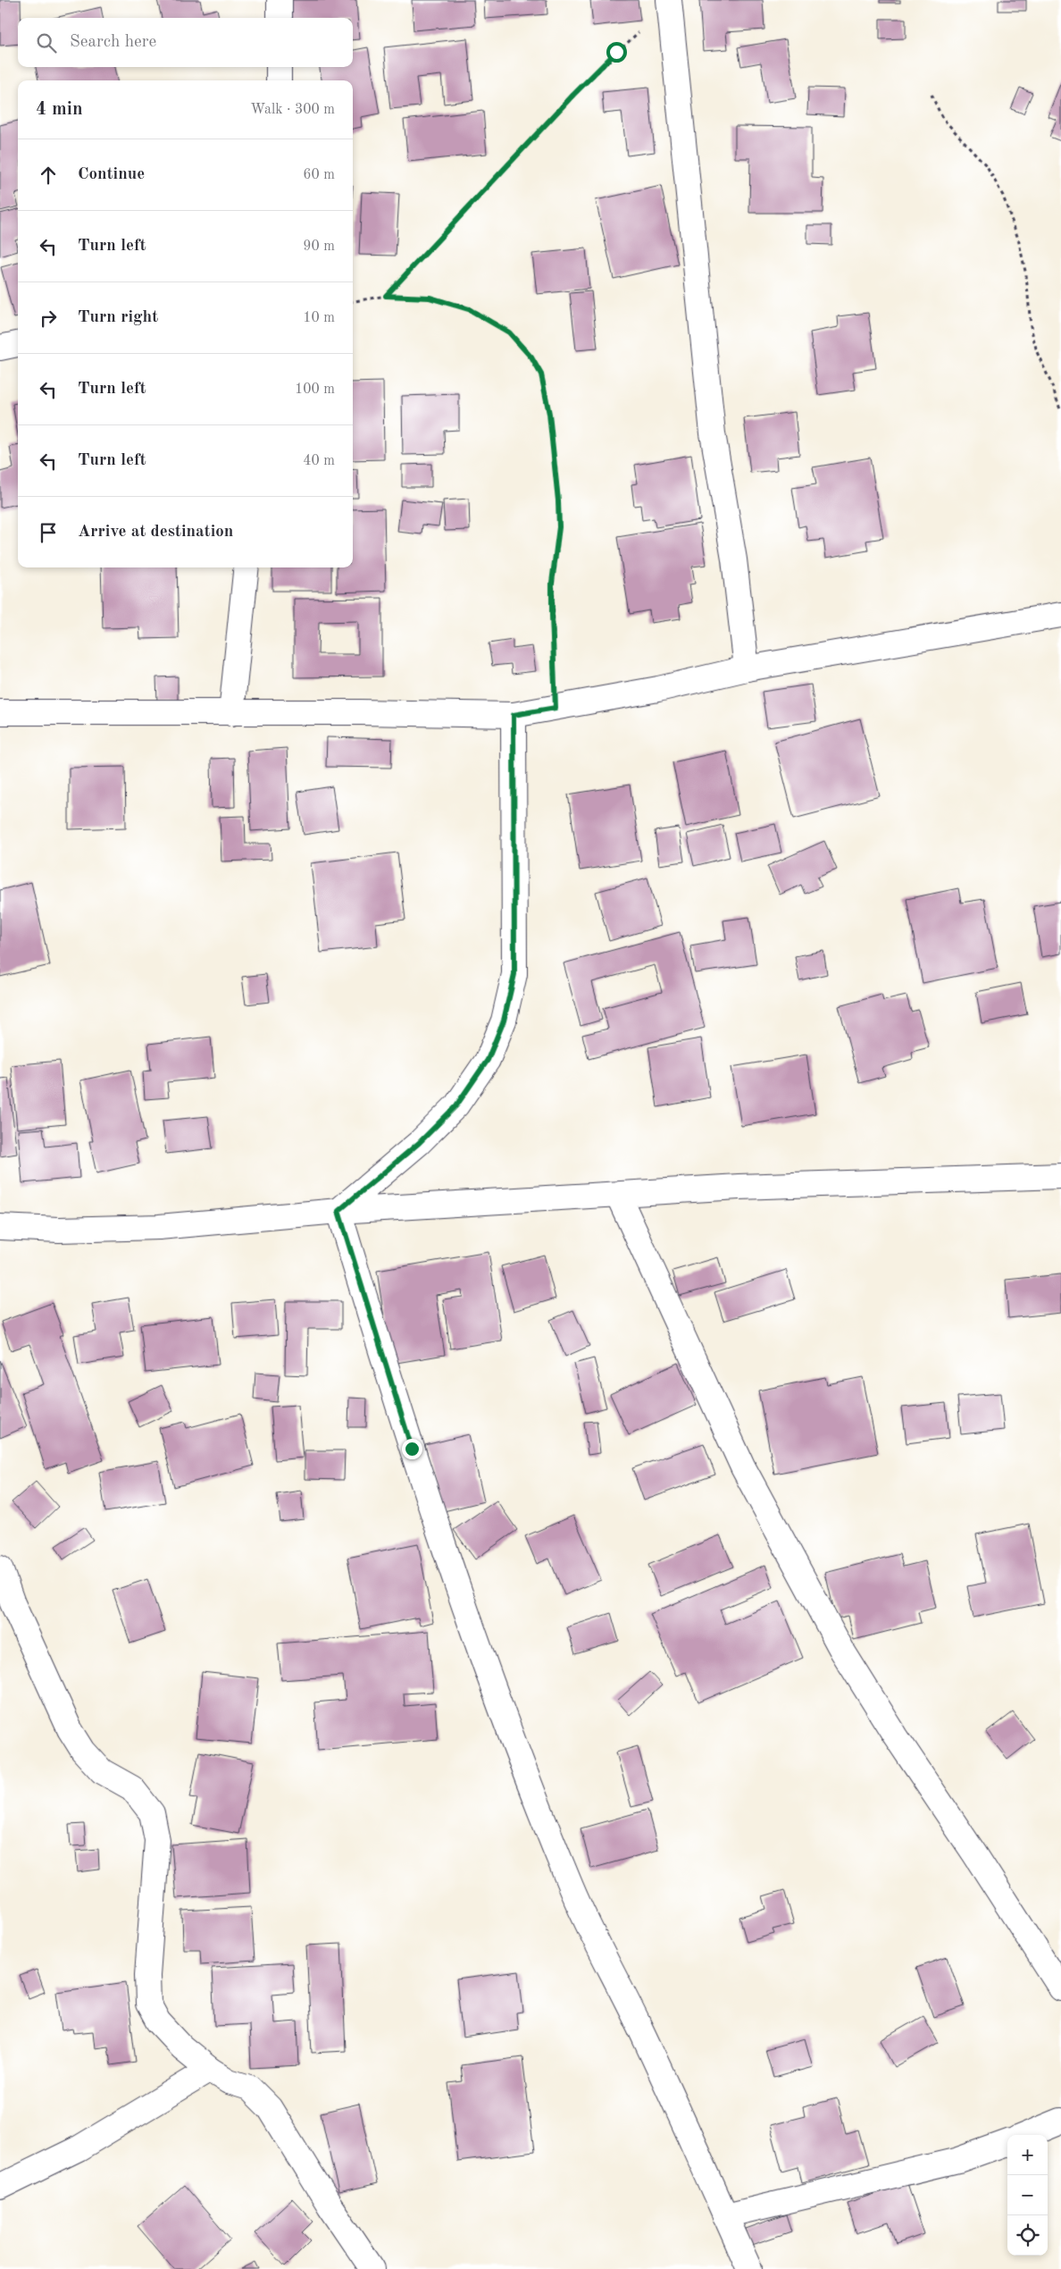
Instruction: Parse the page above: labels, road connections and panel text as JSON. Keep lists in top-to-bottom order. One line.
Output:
{"page":{"search":"Search here","heading":["4 min","Walk · 300 m"],"list":[["Continue","60 m"],["Turn left","90 m"],["Turn right","10 m"],["Turn left","100 m"],["Turn left","40 m"],"Arrive at destination"],"map_buttons":["+","−"]}}
